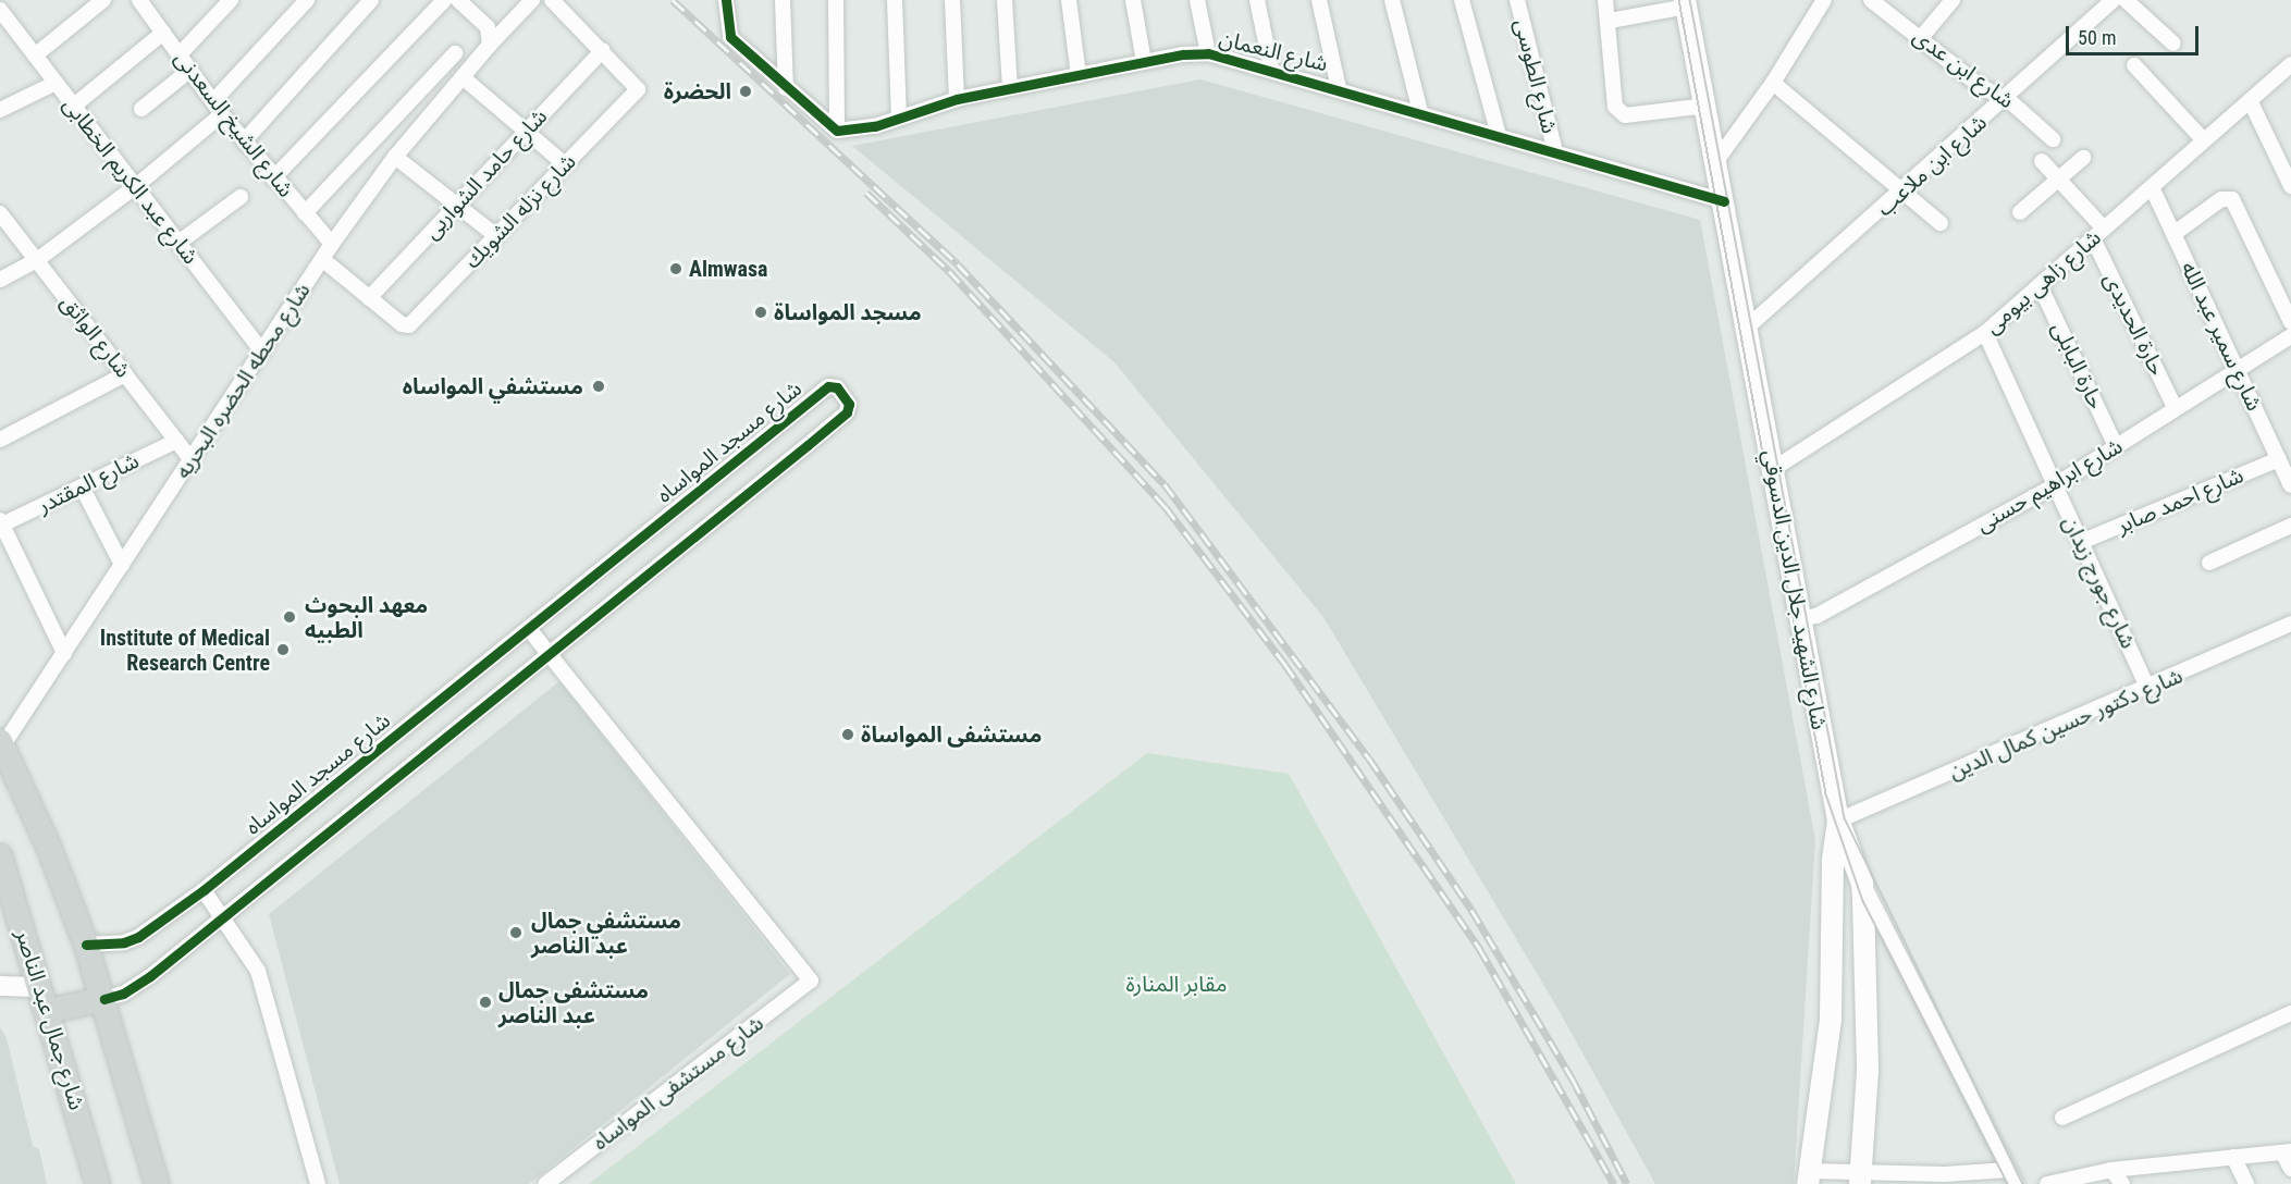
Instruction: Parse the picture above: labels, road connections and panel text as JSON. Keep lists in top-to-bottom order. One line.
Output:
{"streets":{"main road":["شارع الشهيد جلال الدين الدسوقي","شارع جمال عبد الناصر"],"street":["شارع النعمان","شارع ابن عدى","شارع الطوسى","شارع الشيخ السعدنى","شارع ابن ملاعب","شارع حامد الشواربى","شارع عبد الكريم الخطابى","شارع نزله الشويك","شارع زاهى بيومى","حارة الحديدى","شارع الواثق","شارع سمير عبد الله","حارة البابلى","شارع محطه الحضره البحريه","شارع مسجد المواساه","شارع المقتدر","شارع ابراهيم حسنى","شارع احمد صابر","شارع جورج زيدان","شارع دكتور حسين كمال الدين","شارع مستشفى المواساه"]},"crossings":[["شارع النعمان","شارع الطوسى"],["شارع النعمان","شارع الشهيد جلال الدين الدسوقي"],["شارع ابن عدى","شارع ابن ملاعب"],["شارع الشيخ السعدنى","شارع محطه الحضره البحريه"],["شارع ابن ملاعب","شارع الشهيد جلال الدين الدسوقي"],["شارع حامد الشواربى","شارع نزله الشويك"],["شارع عبد الكريم الخطابى","شارع محطه الحضره البحريه"],["شارع زاهى بيومى","حارة الحديدى"],["شارع زاهى بيومى","شارع سمير عبد الله"],["شارع زاهى بيومى","حارة البابلى"],["شارع زاهى بيومى","شارع جورج زيدان"],["شارع زاهى بيومى","شارع الشهيد جلال الدين الدسوقي"],["حارة الحديدى","شارع ابراهيم حسنى"],["شارع الواثق","شارع محطه الحضره البحريه"],["شارع الواثق","شارع المقتدر"],["شارع سمير عبد الله","شارع ابراهيم حسنى"],["شارع سمير عبد الله","شارع احمد صابر"],["حارة البابلى","شارع ابراهيم حسنى"],["شارع مسجد المواساه","شارع مستشفى المواساه"],["شارع ابراهيم حسنى","شارع جورج زيدان"],["شارع ابراهيم حسنى","شارع الشهيد جلال الدين الدسوقي"],["شارع احمد صابر","شارع جورج زيدان"],["شارع جورج زيدان","شارع دكتور حسين كمال الدين"],["شارع الشهيد جلال الدين الدسوقي","شارع دكتور حسين كمال الدين"]],"parks":["مقابر المنارة"],"places":["الحضرة","Almwasa","مسجد المواساة","مستشفي المواساه","معهد البحوث الطبيه","Institute of Medical Research Centre","مستشفى المواساة","مستشفي جمال عبد الناصر","مستشفى جمال عبد الناصر"],"scale_bar":"50 m"}
